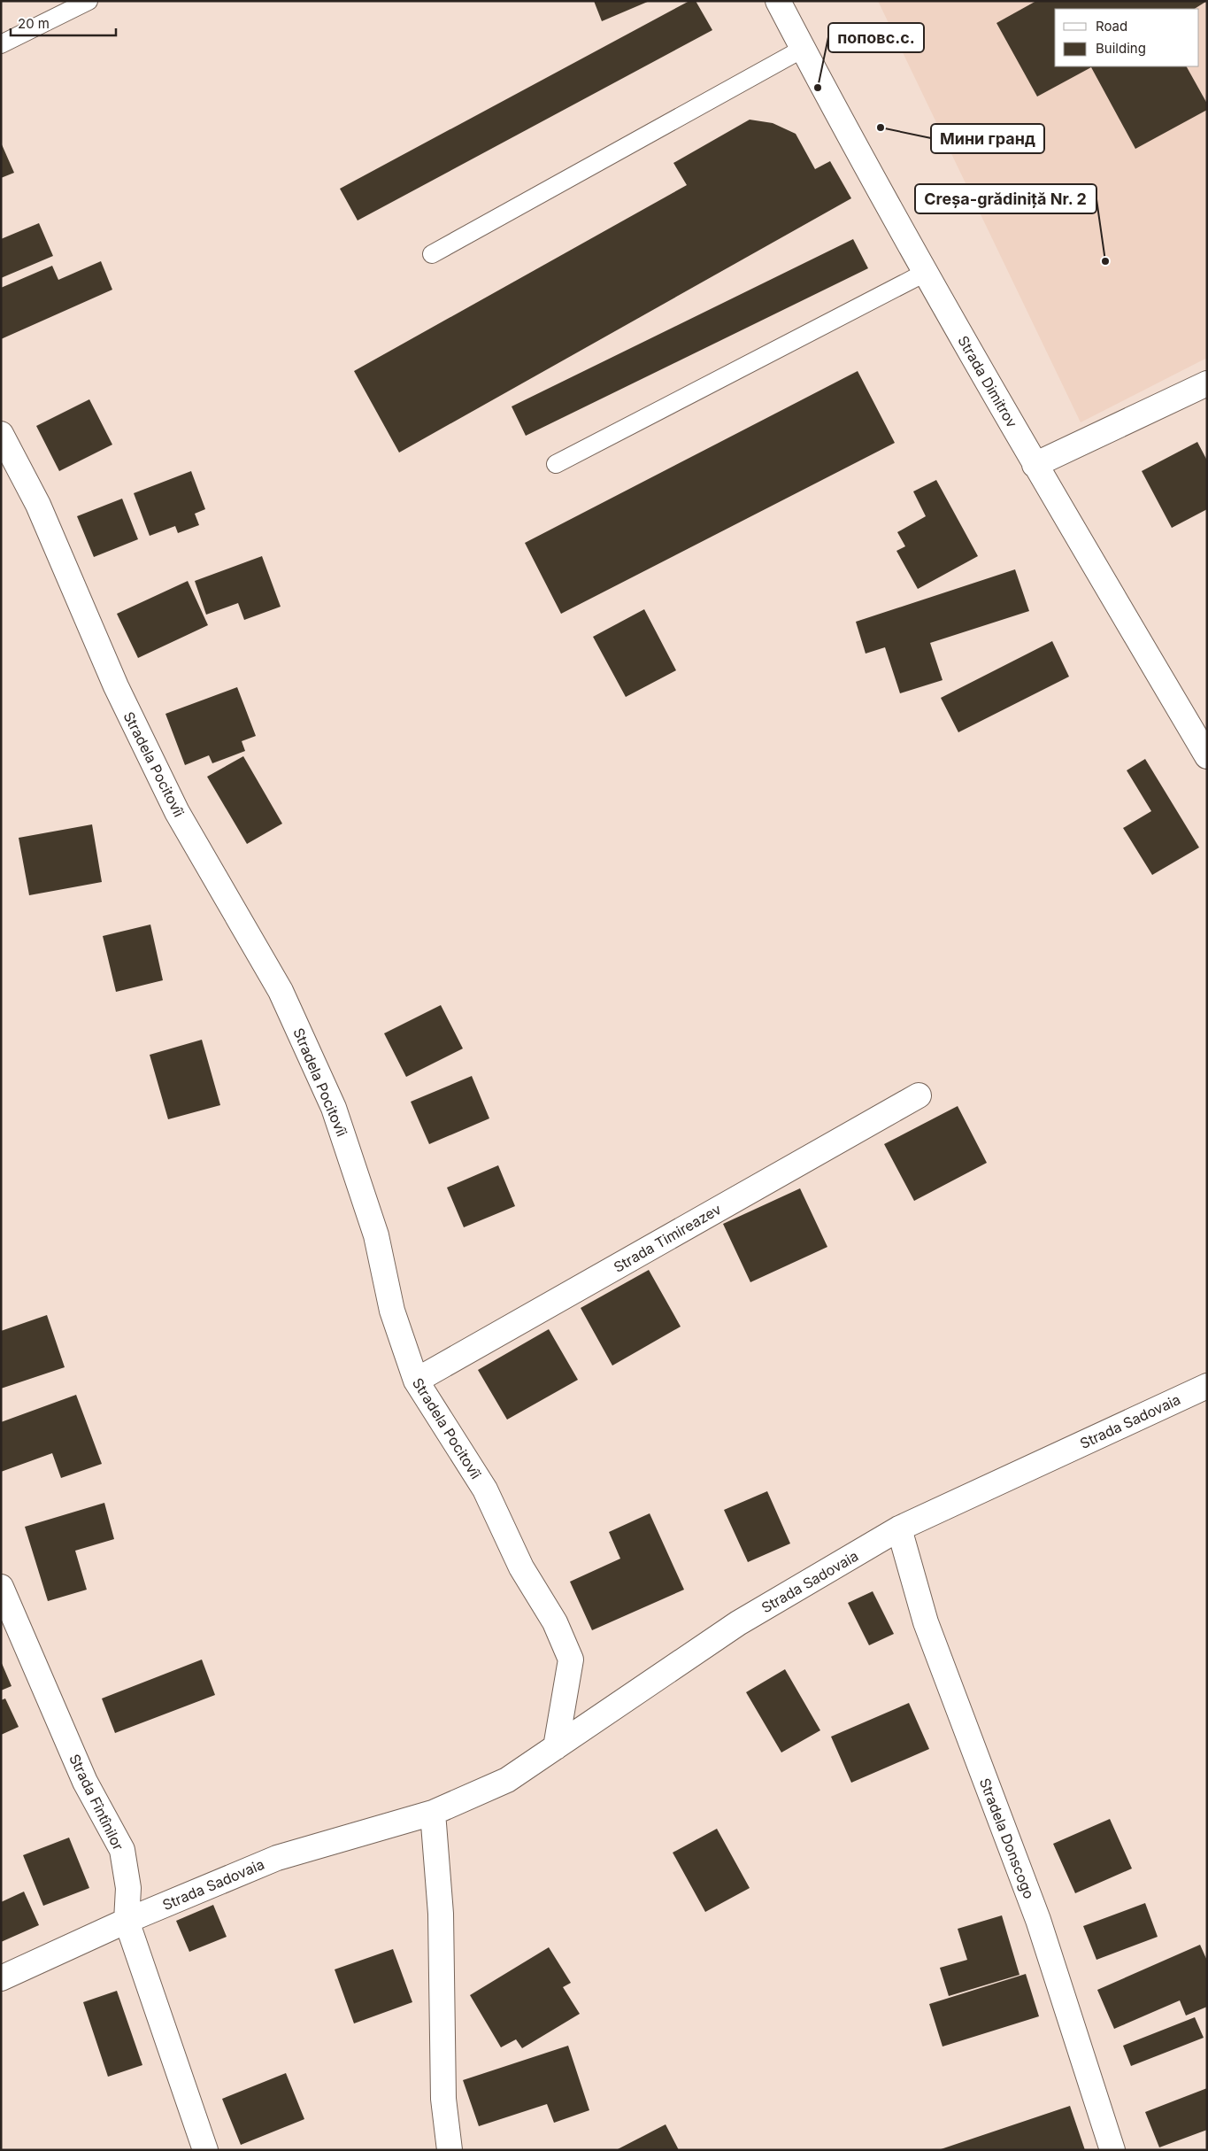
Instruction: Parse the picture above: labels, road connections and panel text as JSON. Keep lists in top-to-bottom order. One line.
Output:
{"streets":{"street":["Strada Dimitrov","Stradela Pocitovîi","Strada Timireazev","Strada Sadovaia","Strada Fîntînilor","Stradela Donscogo"]},"crossings":[["Stradela Pocitovîi","Strada Timireazev"],["Stradela Pocitovîi","Strada Sadovaia"],["Strada Sadovaia","Strada Fîntînilor"],["Strada Sadovaia","Stradela Donscogo"]],"places":["поповс.с.","Мини гранд","Creșa-grădiniță Nr. 2"],"legend":["Road","Building"],"scale_bar":"20 m"}
